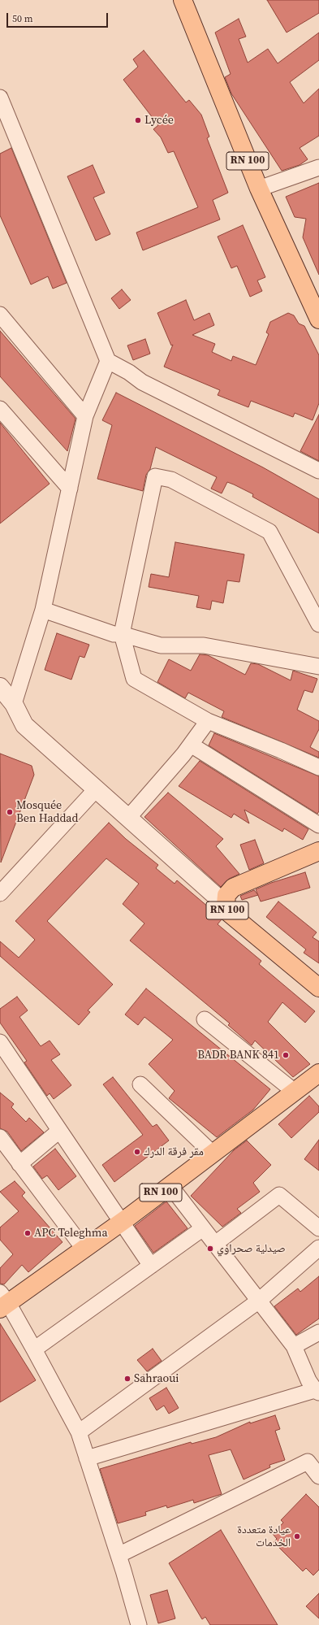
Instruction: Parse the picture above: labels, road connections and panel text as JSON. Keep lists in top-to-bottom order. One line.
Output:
{"streets":{"main road":["RN 100"]},"places":["Lycée","Mosquée Ben Haddad","BADR BANK 841","مقر فرقة الدرك","APC Teleghma","صيدلية صحراوي","Sahraoui","عيادة متعددة الخدمات"],"scale_bar":"50 m"}
